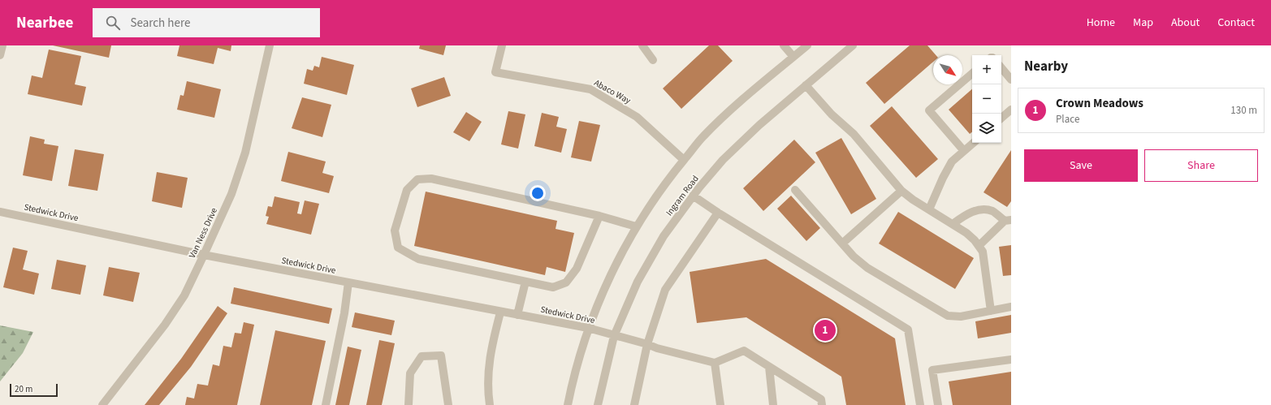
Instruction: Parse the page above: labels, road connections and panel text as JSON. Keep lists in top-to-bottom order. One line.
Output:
{"streets":{"street":["Abaco Way","Ingram Road","Stedwick Drive","Van Ness Drive"]},"crossings":[["Ingram Road","Stedwick Drive"],["Stedwick Drive","Van Ness Drive"]],"scale_bar":"20 m","north":"bottom right","page":{"header":"Nearbee","search":"Search here","nav":["Home","Map","About","Contact"],"heading":"Nearby","map_buttons":["+","−"],"list":[{"mark":"1","name":"Crown Meadows","note":"Place","value":"130 m"}],"buttons":["Save","Share"],"pins":"1","scale":"20 m"}}
